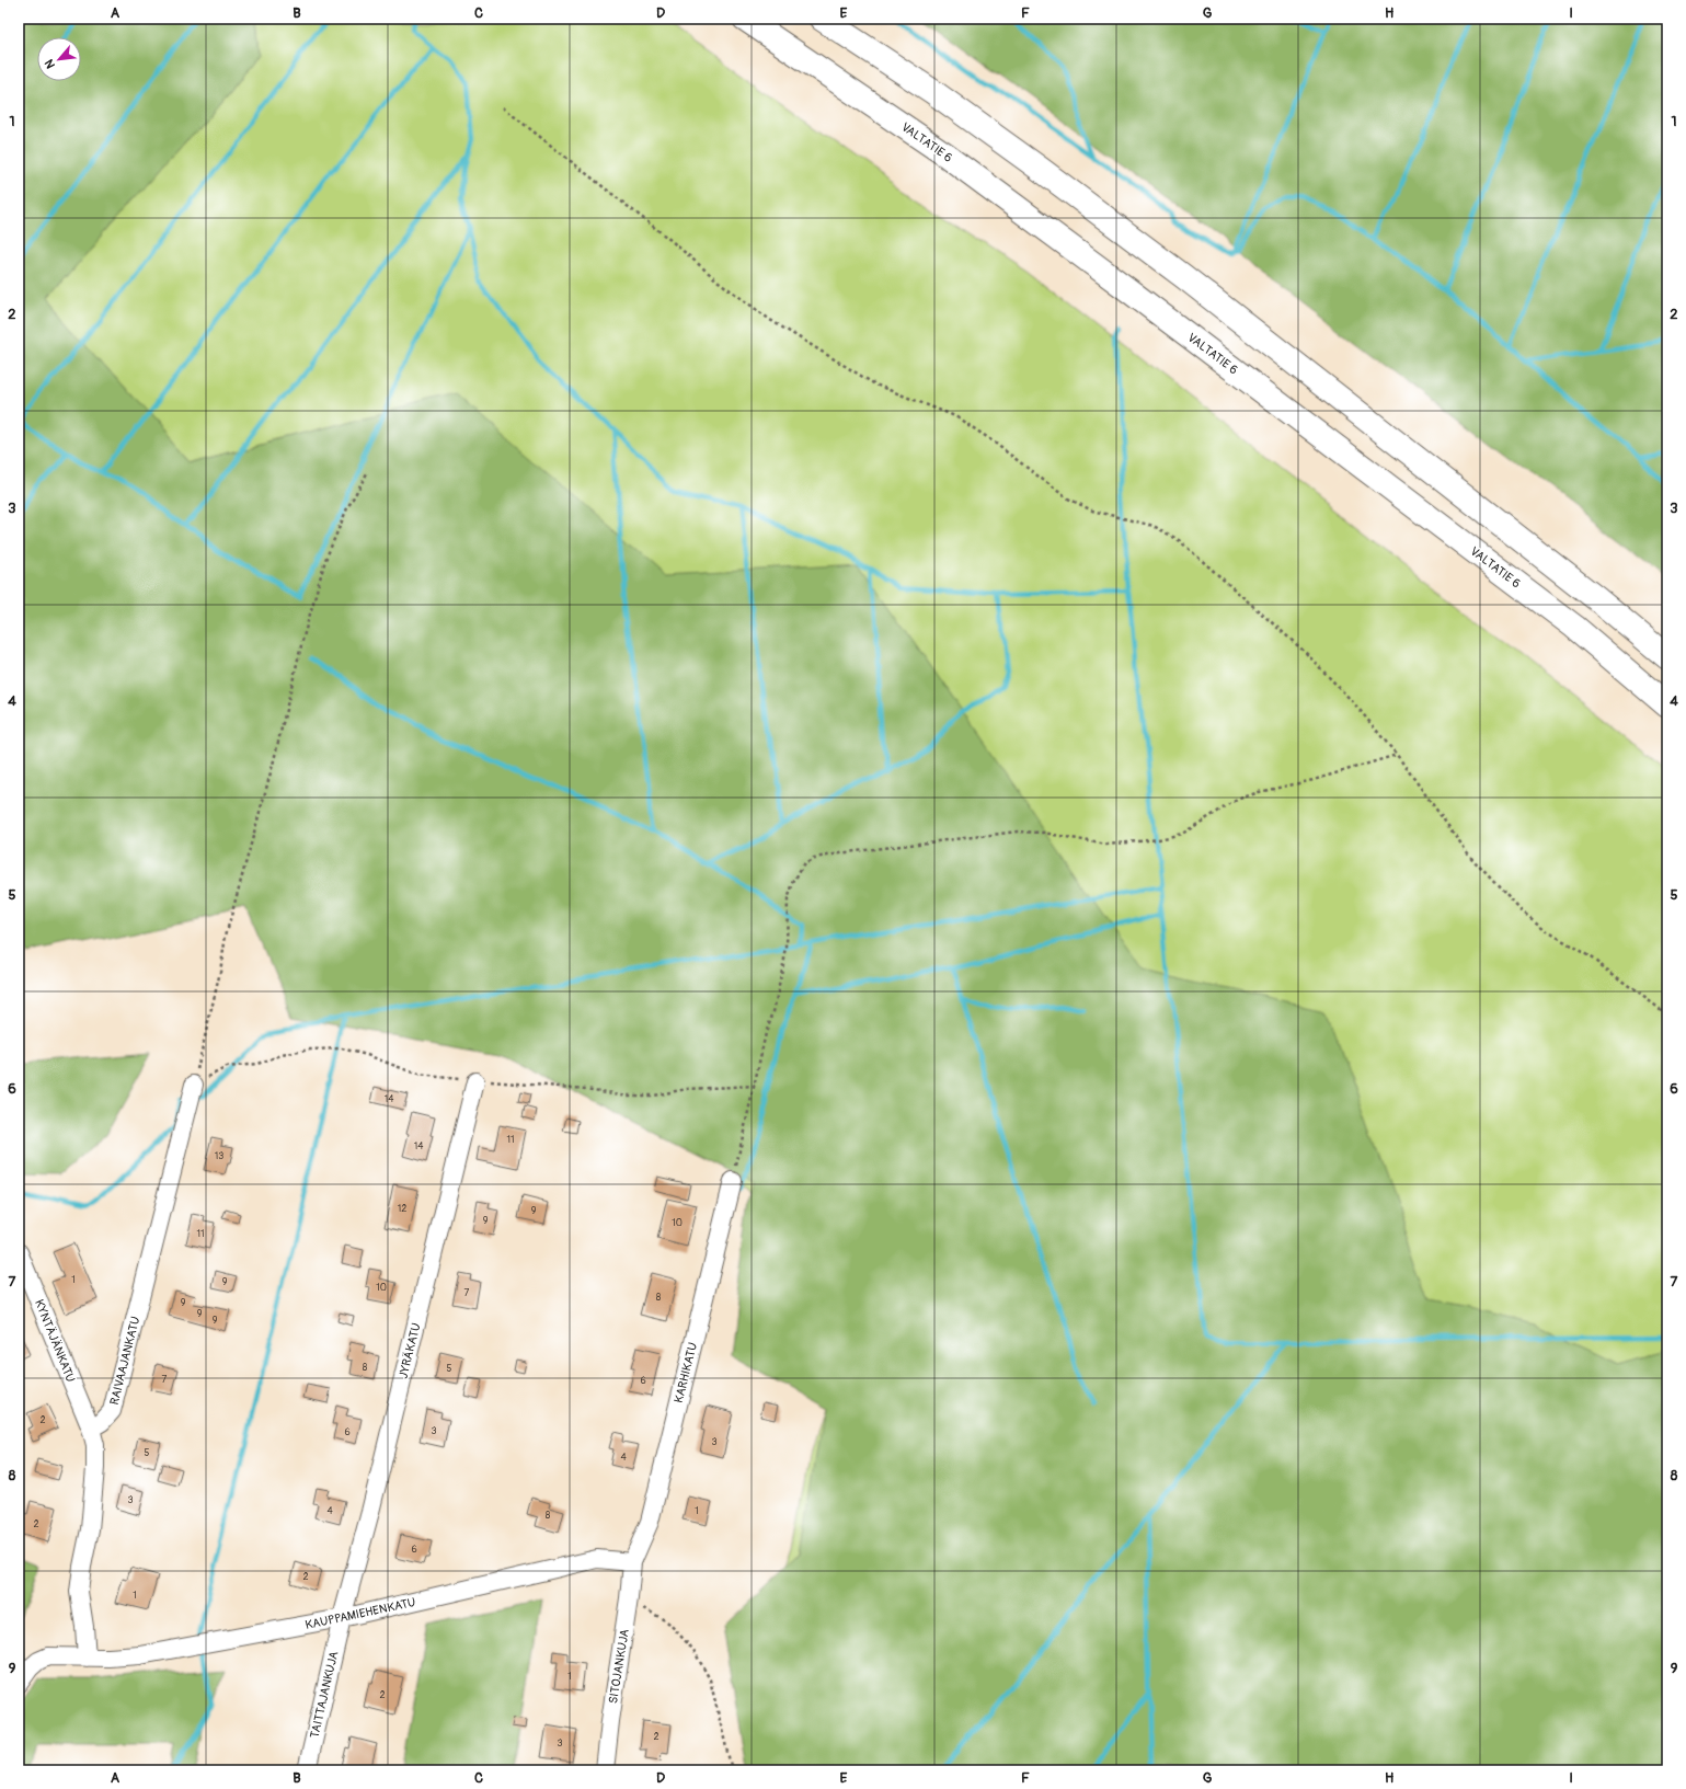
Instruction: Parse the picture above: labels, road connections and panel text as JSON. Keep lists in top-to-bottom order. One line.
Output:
{"streets":{"highway":["VALTATIE 6"],"street":["KYNTÄJÄNKATU","JYRÄKATU","RAIVAAJANKATU","KARHIKATU","KAUPPAMIEHENKATU","SITOJANKUJA","TAITTAJANKUJA"]},"crossings":[["KYNTÄJÄNKATU","RAIVAAJANKATU"],["JYRÄKATU","KAUPPAMIEHENKATU"],["JYRÄKATU","TAITTAJANKUJA"],["KARHIKATU","KAUPPAMIEHENKATU"],["KARHIKATU","SITOJANKUJA"],["KAUPPAMIEHENKATU","SITOJANKUJA"],["KAUPPAMIEHENKATU","TAITTAJANKUJA"]],"house_numbers":["14","11","14","13","12","9","9","10","11","1","9","10","7","8","9","9","9","8","5","7","6","2","3","6","3","5","4","3","4","1","8","2","6","2","1","1","2","2","3"],"north":"bottom left","grid":{"columns":["A","B","C","D","E","F","G","H","I"],"rows":["1","2","3","4","5","6","7","8","9"]}}
